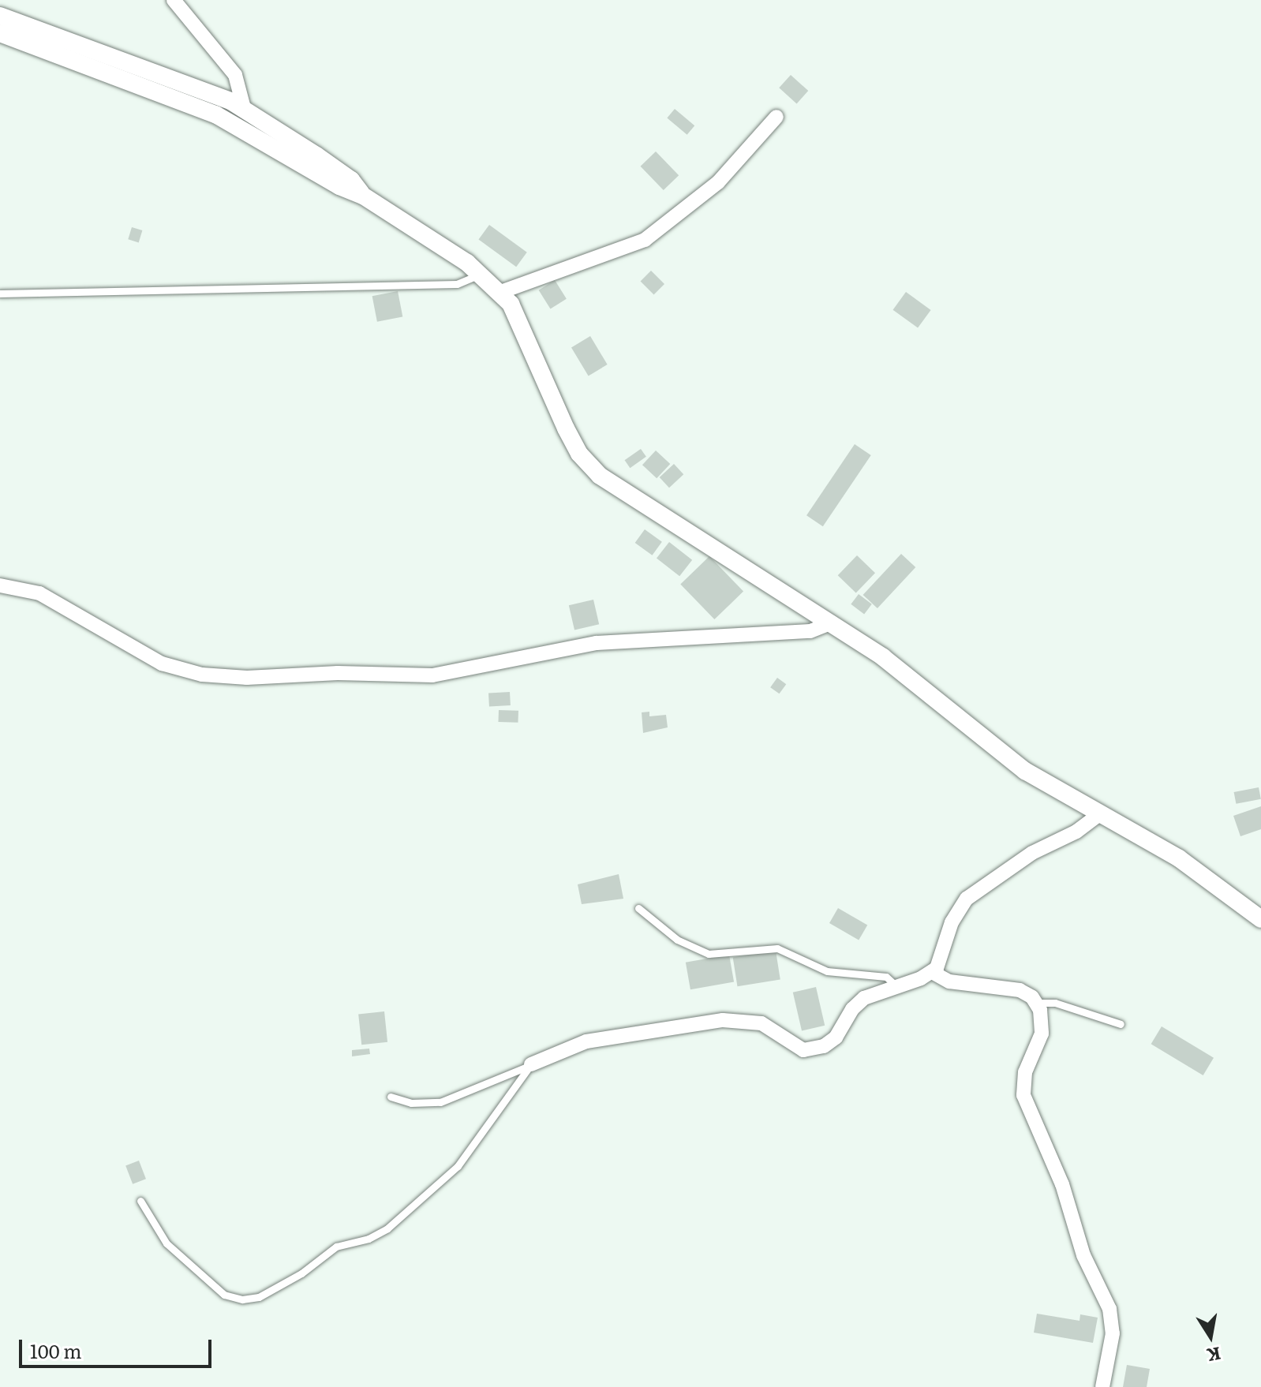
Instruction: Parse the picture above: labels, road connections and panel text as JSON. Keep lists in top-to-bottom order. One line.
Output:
{"scale_bar":"100 m","north":"bottom"}
